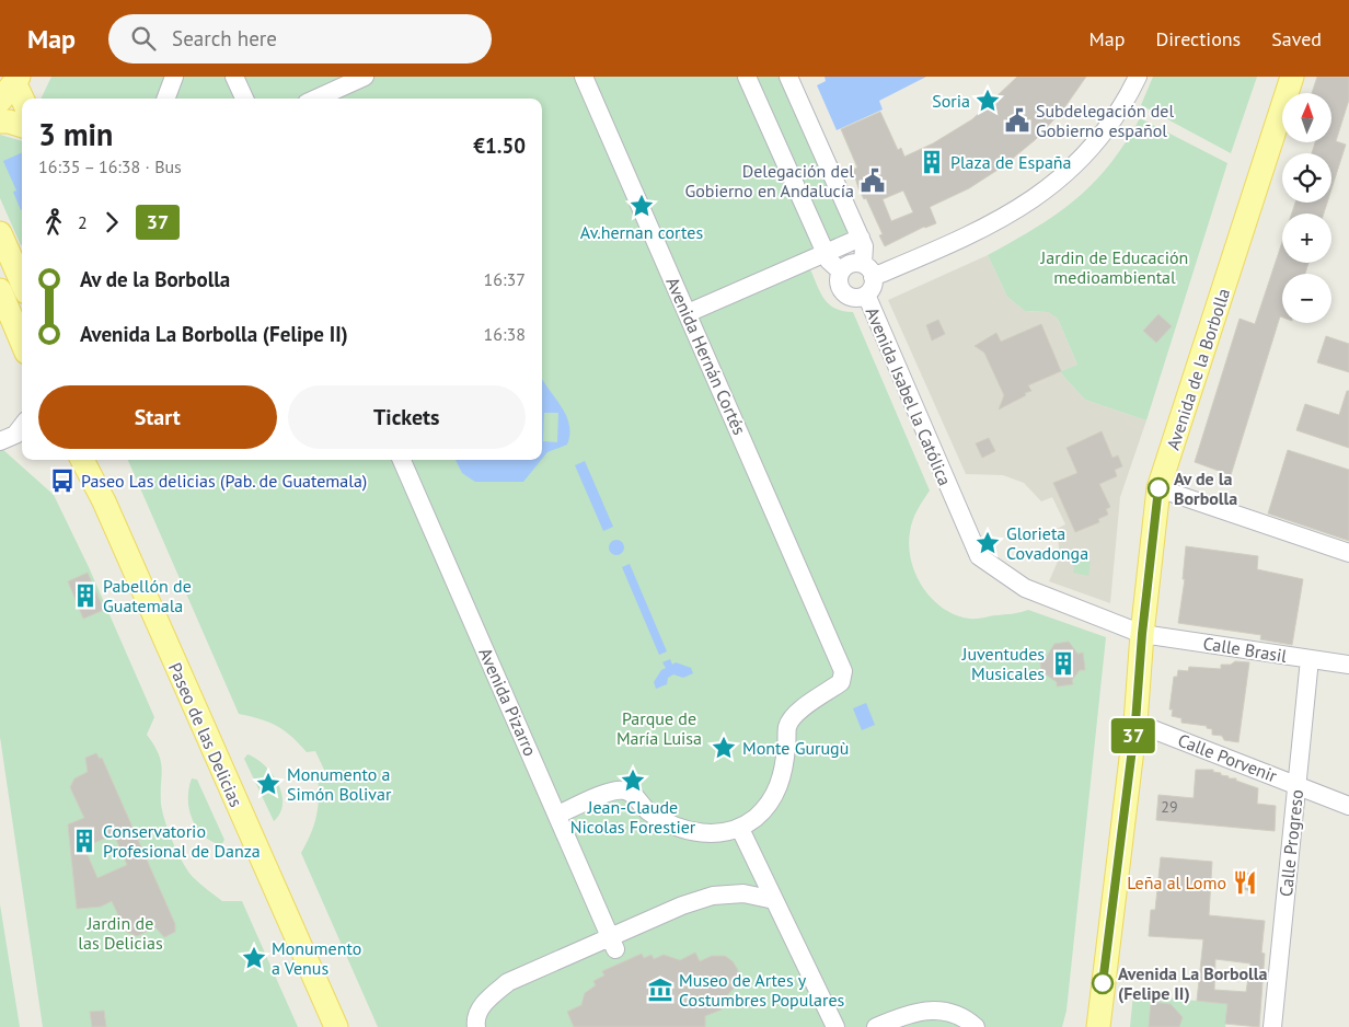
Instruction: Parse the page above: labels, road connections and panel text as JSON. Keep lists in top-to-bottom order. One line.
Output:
{"streets":{"main road":["Avenida de la Borbolla","Paseo de las Delicias"],"street":["Avenida Hernán Cortés","Avenida Isabel la Católica","Calle Brasil","Avenida Pizarro","Calle Porvenir","Calle Progreso"]},"crossings":[["Avenida de la Borbolla","Calle Brasil"],["Avenida de la Borbolla","Calle Porvenir"],["Avenida Isabel la Católica","Calle Brasil"],["Calle Brasil","Calle Progreso"],["Calle Porvenir","Calle Progreso"]],"parks":["Jardin de Educación medioambiental","Parque de María Luisa","Jardin de las Delicias"],"places":{"place":["Soria","Av.hernan cortes","Glorieta Covadonga","Monte Gurugù","Jean-Claude Nicolas Forestier","Monumento a Simón Bolivar","Monumento a Venus"],"public building":["Subdelegación del Gobierno español","Delegación del Gobierno en Andalucía"],"building":["Plaza de España","Pabellón de Guatemala","Juventudes Musicales","Conservatorio Profesional de Danza"],"bus stop":["Paseo Las delicias (Pab. de Guatemala)"],"other":["Av de la Borbolla","Avenida La Borbolla (Felipe II)"],"restaurant":["Leña al Lomo"],"museum":["Museo de Artes y Costumbres Populares"]},"lines":["bus line 37"],"house_numbers":["29"],"north":"top","page":{"header":"Map","search":"Search here","nav":["Map","Directions","Saved"],"on_map":"37","map_buttons":["+","−"],"heading":["3 min","16:35 – 16:38 · Bus","€1.50"],"legs":["2","37"],"list":[{"name":"Av de la Borbolla","value":"16:37"},{"name":"Avenida La Borbolla (Felipe II)","value":"16:38"}],"buttons":["Start","Tickets"]}}
